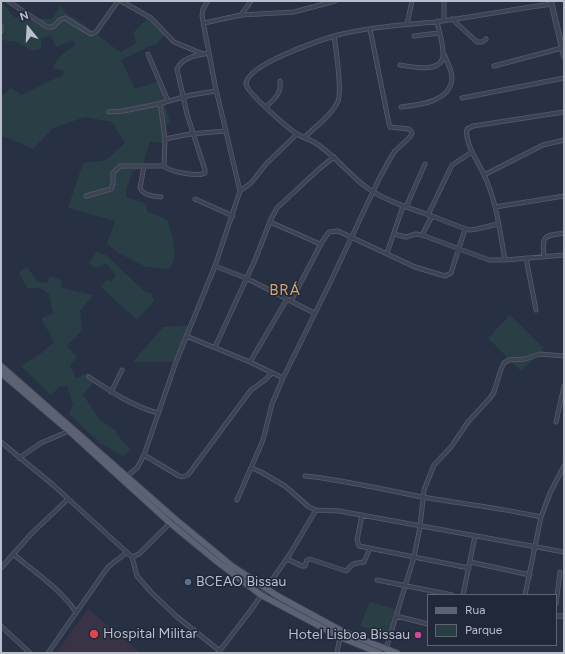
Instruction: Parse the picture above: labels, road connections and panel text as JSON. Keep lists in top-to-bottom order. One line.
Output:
{"districts":["BRÁ"],"places":["BCEAO Bissau","Hospital Militar","Hotel Lisboa Bissau"],"legend":["Rua","Parque"],"north":"top"}
